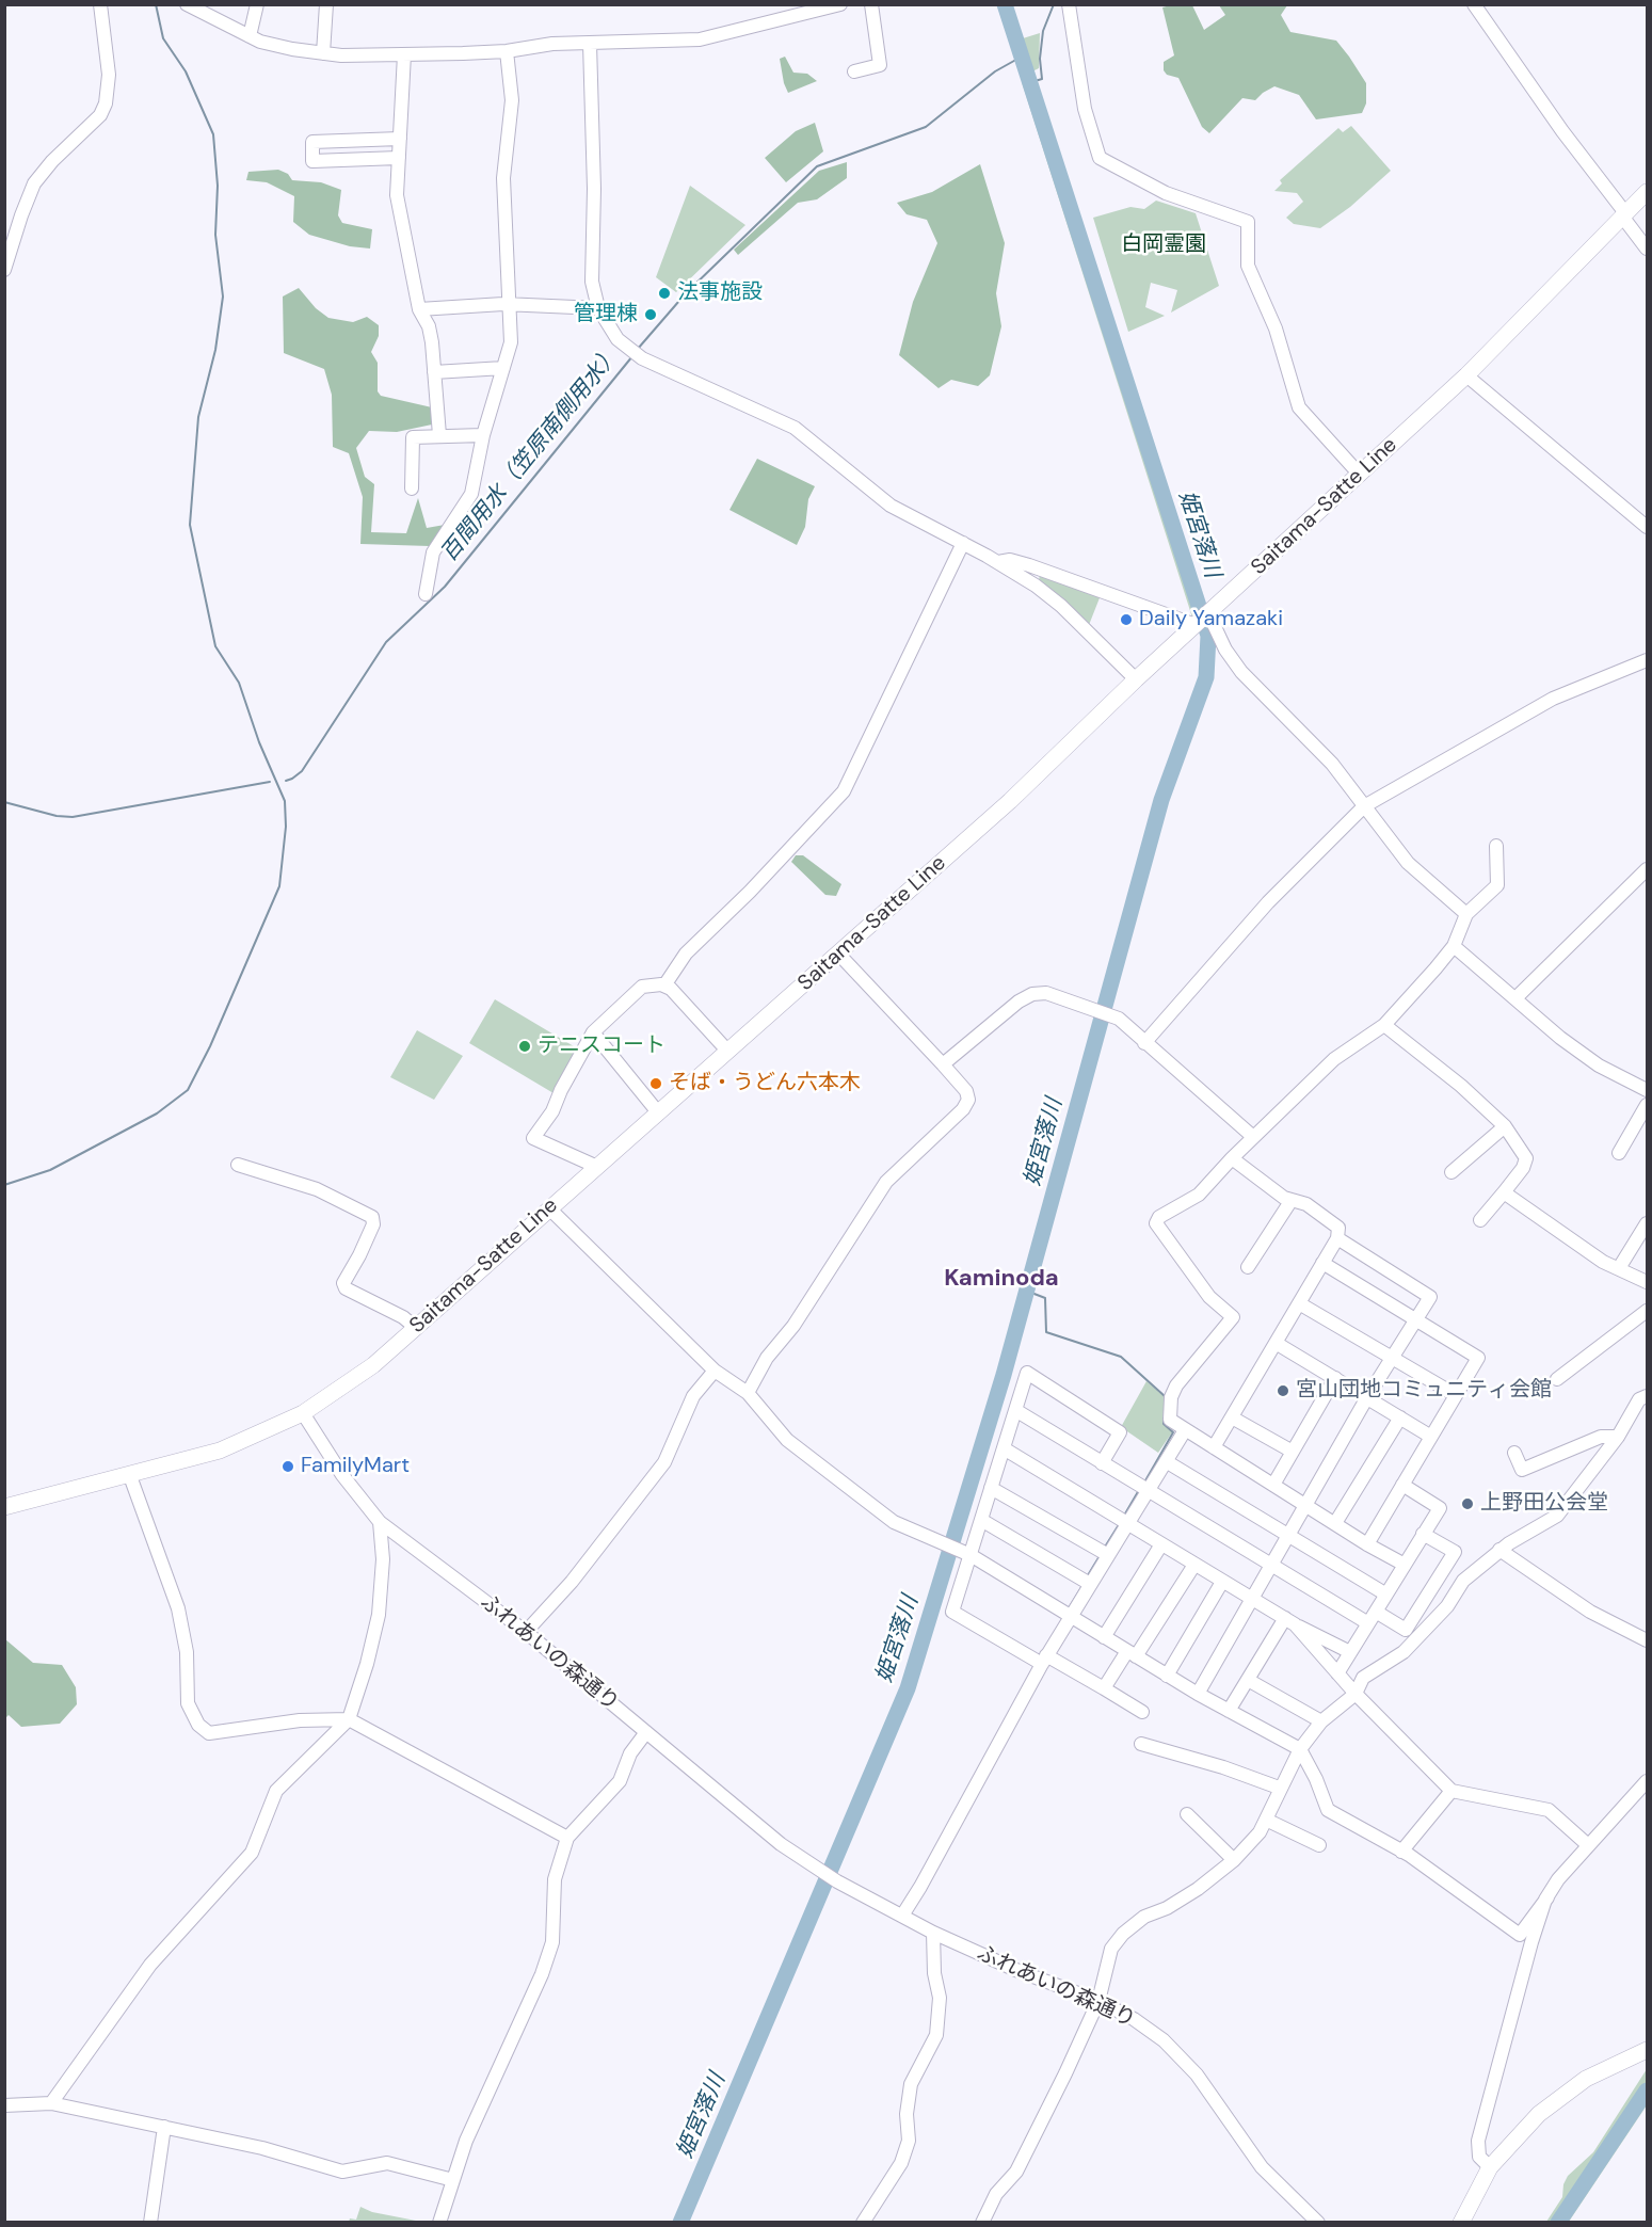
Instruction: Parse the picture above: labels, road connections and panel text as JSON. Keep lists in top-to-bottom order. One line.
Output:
{"streets":{"main road":["Saitama-Satte Line"],"street":["ふれあいの森通り"]},"crossings":[["Saitama-Satte Line","ふれあいの森通り"]],"districts":["Kaminoda"],"water":["百間用水（笠原南側用水）","姫宮落川"],"parks":["白岡霊園"],"places":["法事施設","管理棟","Daily Yamazaki","テニスコート","そば・うどん六本木","宮山団地コミュニティ会館","FamilyMart","上野田公会堂"]}
